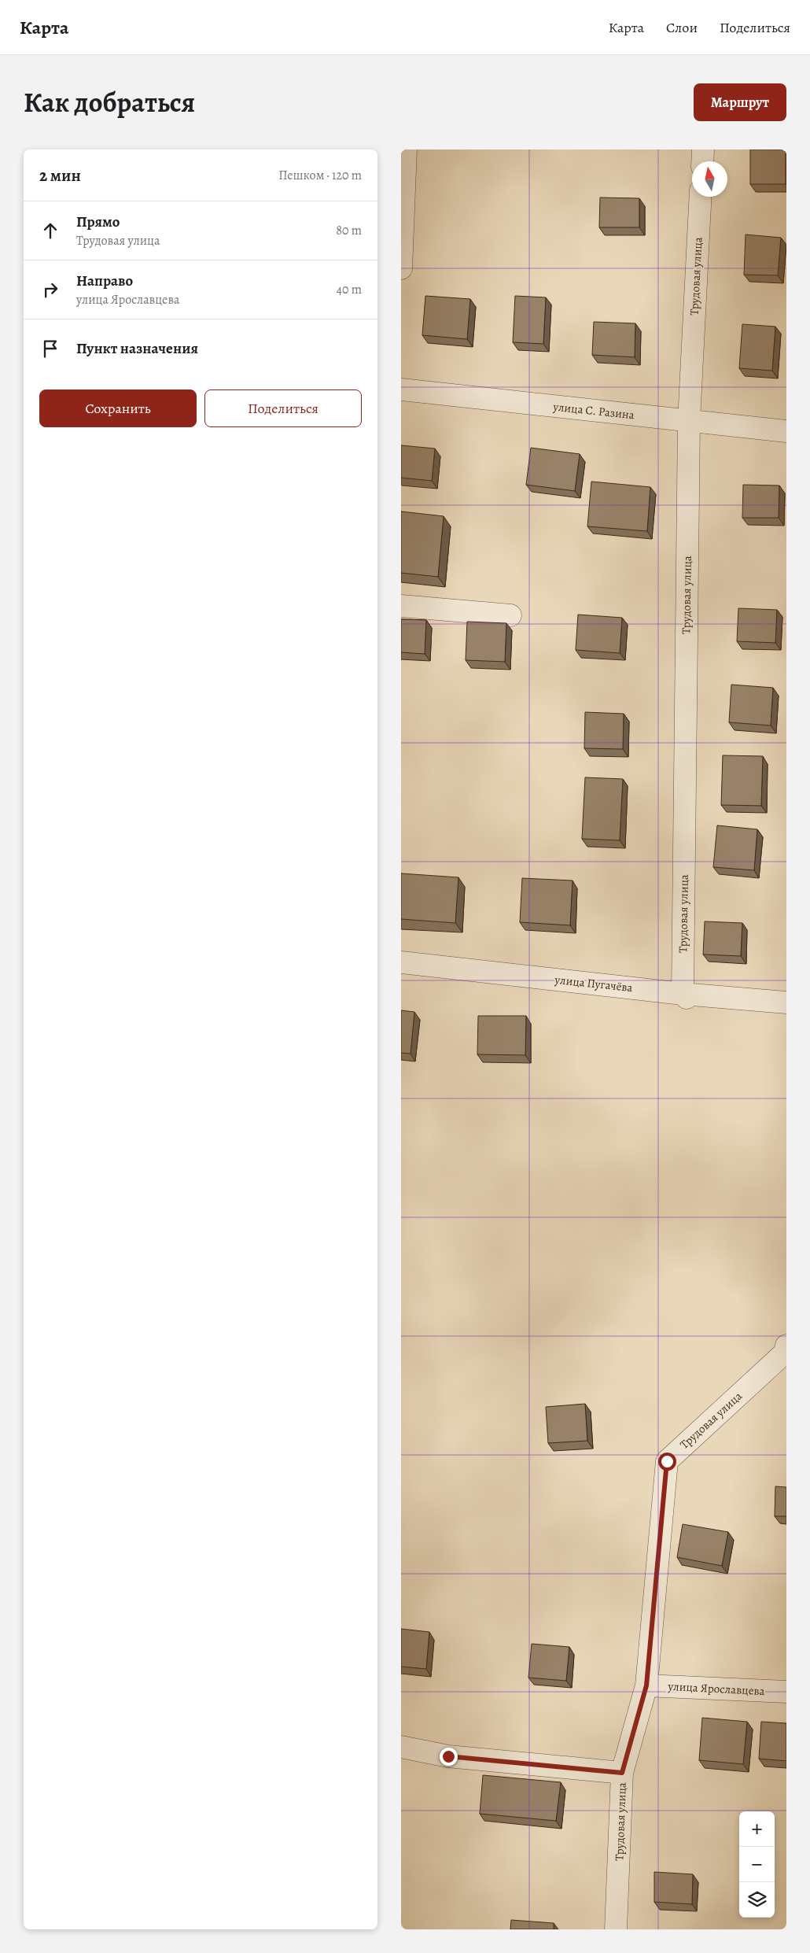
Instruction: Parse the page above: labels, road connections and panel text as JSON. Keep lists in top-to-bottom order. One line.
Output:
{"streets":{"street":["Трудовая улица","улица С. Разина","улица Пугачёва","улица Ярославцева"]},"crossings":[["Трудовая улица","улица С. Разина"],["Трудовая улица","улица Пугачёва"],["Трудовая улица","улица Ярославцева"]],"north":"top","page":{"header":"Карта","nav":["Карта","Слои","Поделиться"],"title":"Как добраться","buttons":["Маршрут",["Сохранить","Поделиться"]],"heading":["2 мин","Пешком · 120 m"],"list":[["Прямо","Трудовая улица","80 m"],["Направо","улица Ярославцева","40 m"],"Пункт назначения"],"map_buttons":["+","−"]}}
